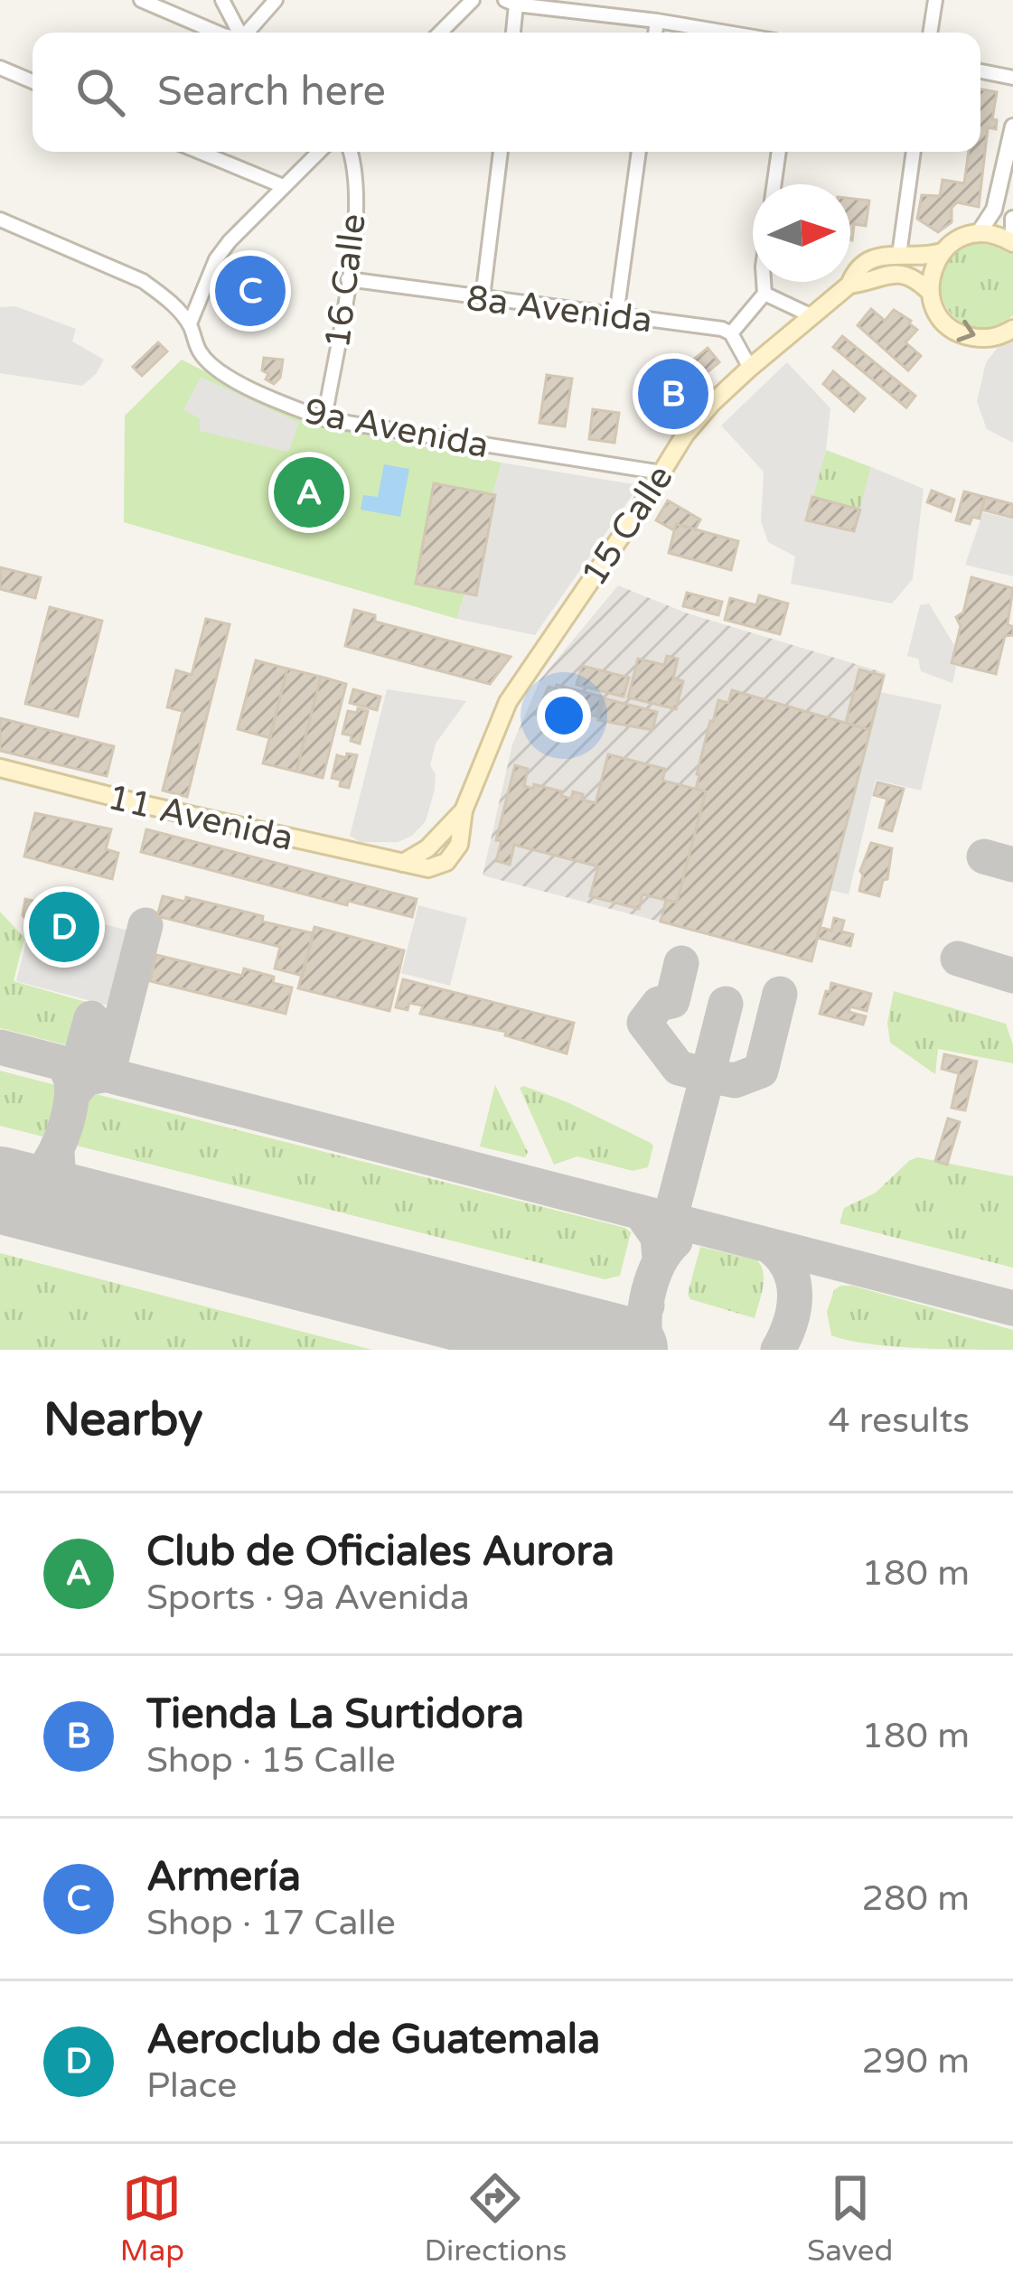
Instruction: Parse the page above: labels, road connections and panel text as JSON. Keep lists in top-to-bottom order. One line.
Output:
{"streets":{"main road":["15 Calle","11 Avenida"],"street":["16 Calle","8a Avenida","9a Avenida"]},"crossings":[["16 Calle","8a Avenida"],["16 Calle","9a Avenida"],["9a Avenida","15 Calle"],["15 Calle","11 Avenida"]],"north":"right","page":{"search":"Search here","pins":["C","B","A","D"],"heading":["Nearby","4 results"],"list":[{"mark":"A","name":"Club de Oficiales Aurora","note":"Sports · 9a Avenida","value":"180 m"},{"mark":"B","name":"Tienda La Surtidora","note":"Shop · 15 Calle","value":"180 m"},{"mark":"C","name":"Armería","note":"Shop · 17 Calle","value":"280 m"},{"mark":"D","name":"Aeroclub de Guatemala","note":"Place","value":"290 m"}],"nav":["Map","Directions","Saved"]}}
